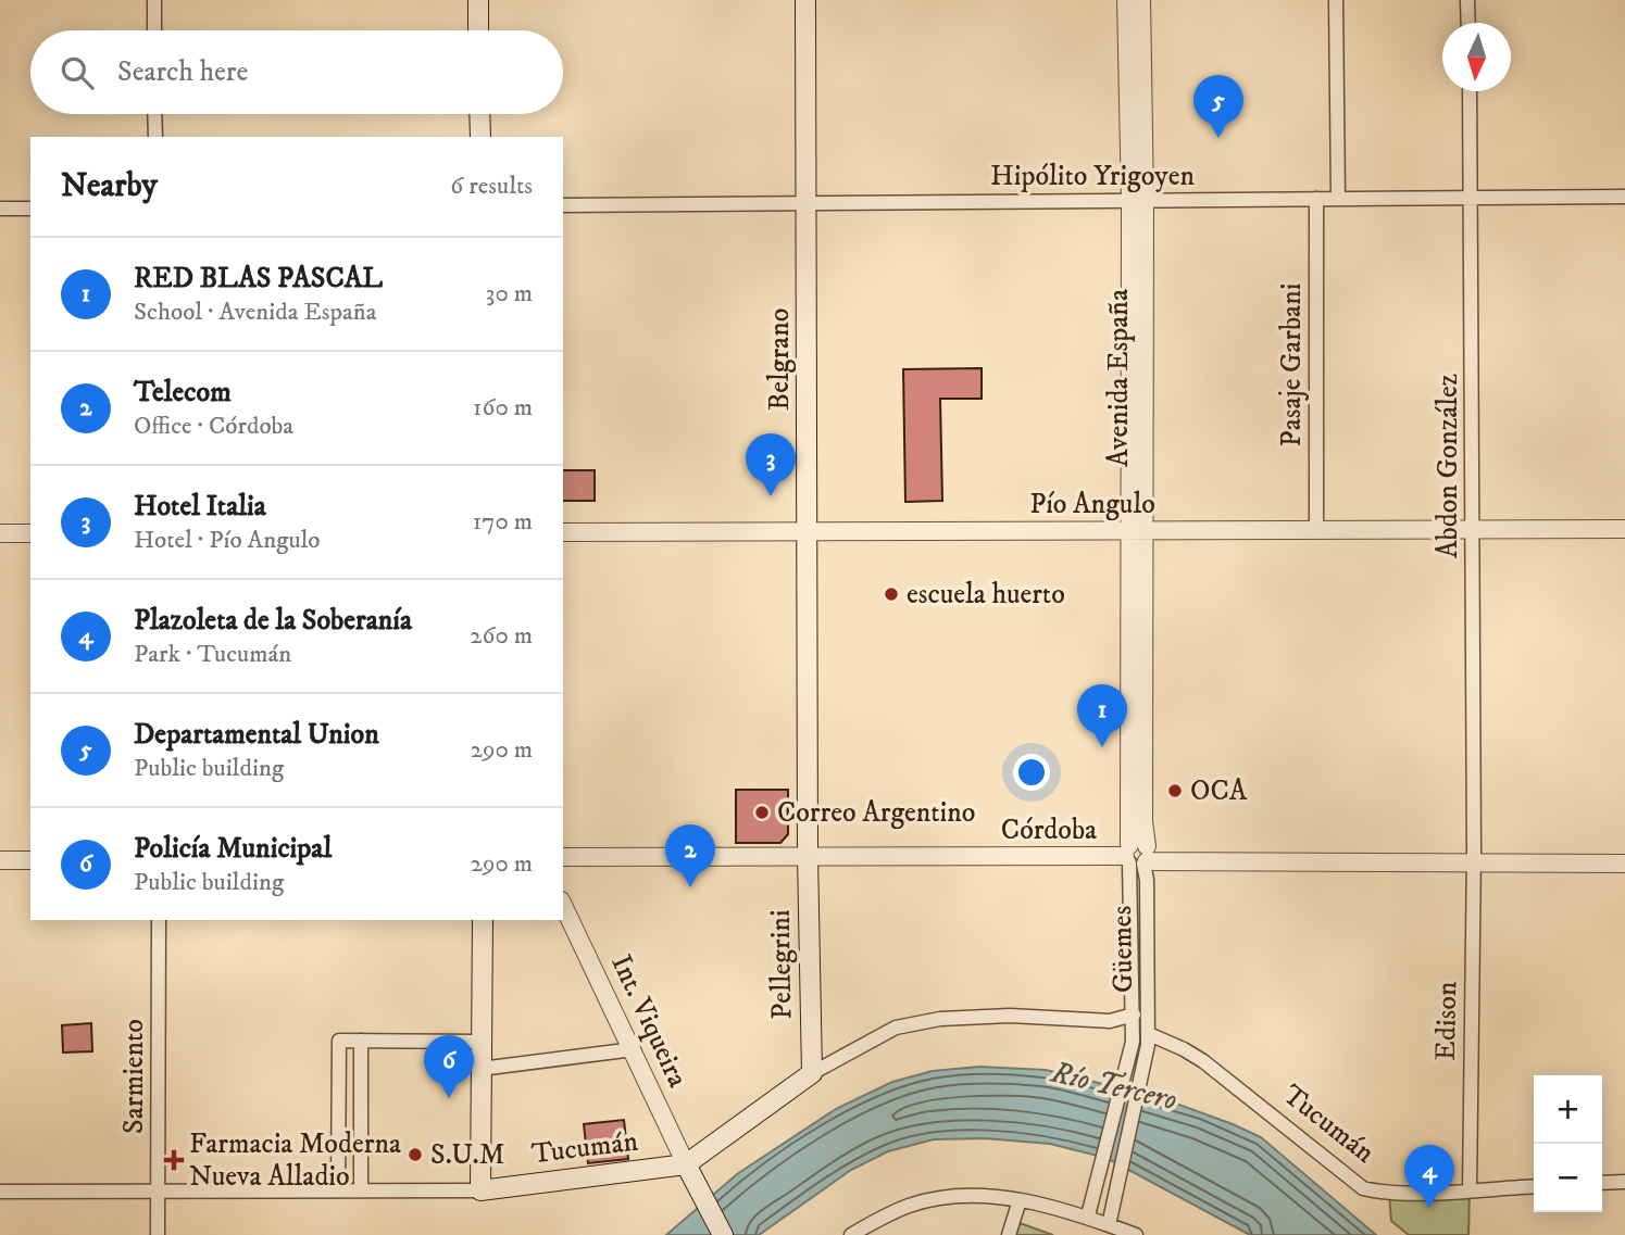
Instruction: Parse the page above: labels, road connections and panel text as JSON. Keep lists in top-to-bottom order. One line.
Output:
{"streets":{"main road":["Belgrano","Pellegrini","Tucumán"],"street":["Hipólito Yrigoyen","Pasaje Garbani","Avenida España","Abdon González","Pío Angulo","Córdoba","Güemes","Int. Viqueira","Edison","Sarmiento"]},"crossings":[["Hipólito Yrigoyen","Belgrano"],["Hipólito Yrigoyen","Pasaje Garbani"],["Hipólito Yrigoyen","Avenida España"],["Hipólito Yrigoyen","Abdon González"],["Belgrano","Pío Angulo"],["Belgrano","Córdoba"],["Belgrano","Pellegrini"],["Pasaje Garbani","Pío Angulo"],["Avenida España","Pío Angulo"],["Avenida España","Córdoba"],["Avenida España","Güemes"],["Abdon González","Pío Angulo"],["Abdon González","Córdoba"],["Abdon González","Edison"],["Córdoba","Güemes"],["Córdoba","Pellegrini"],["Córdoba","Edison"],["Güemes","Tucumán"],["Pellegrini","Tucumán"],["Int. Viqueira","Tucumán"],["Edison","Tucumán"],["Sarmiento","Tucumán"]],"water":["Río Tercero"],"places":{"other":["escuela huerto","OCA","Correo Argentino","S.U.M"],"health":["Farmacia Moderna Nueva Alladio"]},"north":"bottom","page":{"search":"Search here","pins":["5","3","1","2","6","4"],"heading":["Nearby","6 results"],"list":[{"mark":"1","name":"RED BLAS PASCAL","note":"School · Avenida España","value":"30 m"},{"mark":"2","name":"Telecom","note":"Office · Córdoba","value":"160 m"},{"mark":"3","name":"Hotel Italia","note":"Hotel · Pío Angulo","value":"170 m"},{"mark":"4","name":"Plazoleta de la Soberanía","note":"Park · Tucumán","value":"260 m"},{"mark":"5","name":"Departamental Union","note":"Public building","value":"290 m"},{"mark":"6","name":"Policía Municipal","note":"Public building","value":"290 m"}],"map_buttons":["+","−"]}}
